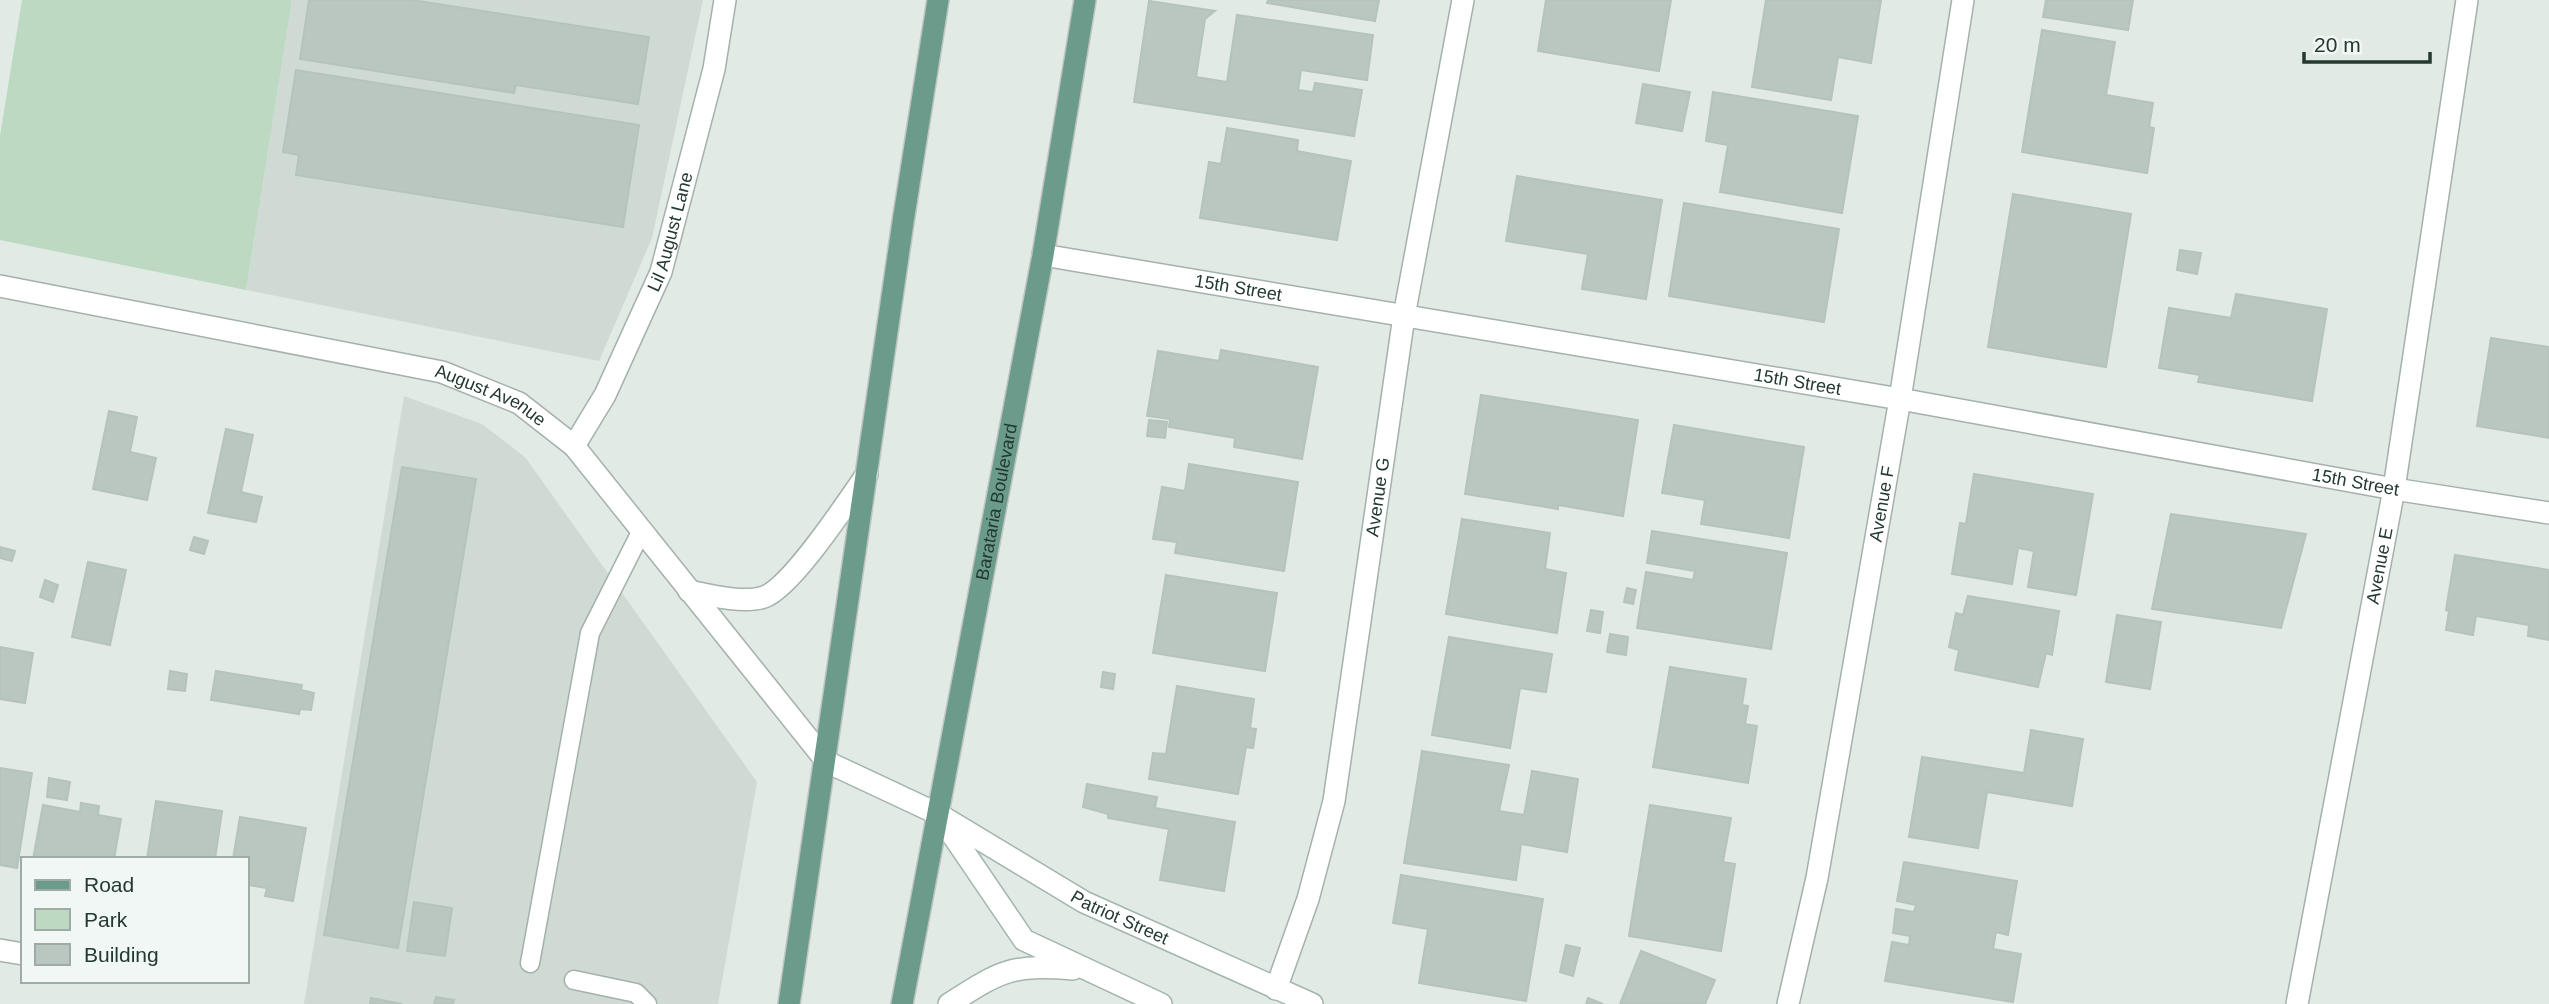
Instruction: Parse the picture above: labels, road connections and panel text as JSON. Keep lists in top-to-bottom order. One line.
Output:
{"streets":{"main road":["Barataria Boulevard"],"street":["Lil August Lane","15th Street","August Avenue","Avenue G","Avenue F","Avenue E","Patriot Street"]},"crossings":[["Lil August Lane","August Avenue"],["15th Street","Avenue G"],["15th Street","Barataria Boulevard"],["15th Street","Avenue F"],["15th Street","Avenue E"],["August Avenue","Patriot Street"],["Avenue G","Patriot Street"],["Barataria Boulevard","Patriot Street"]],"legend":["Road","Park","Building"],"scale_bar":"20 m"}
